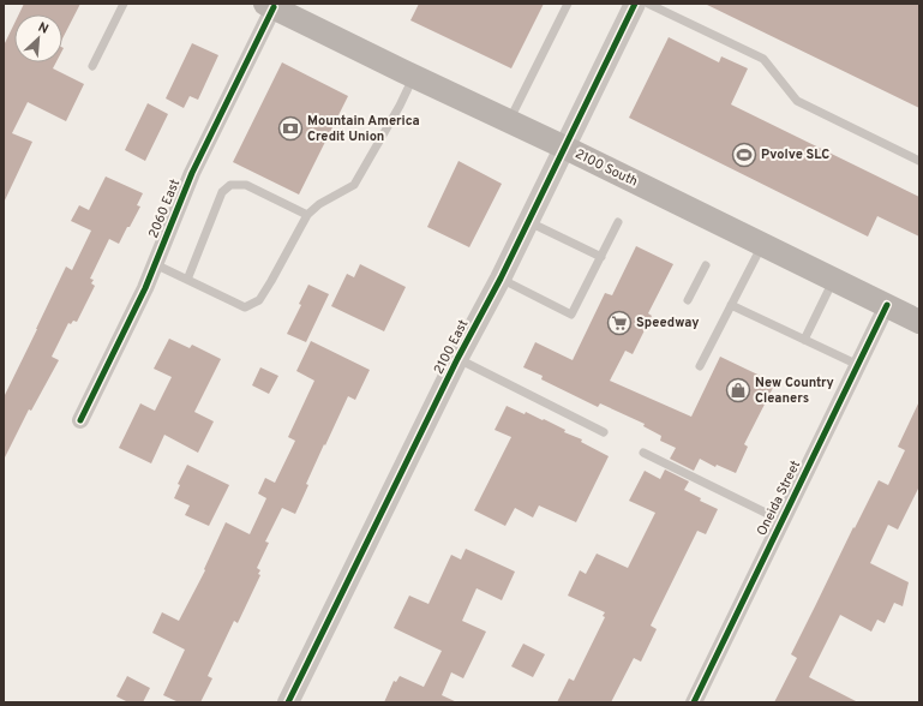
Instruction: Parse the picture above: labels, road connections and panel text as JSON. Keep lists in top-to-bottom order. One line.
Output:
{"streets":{"main road":["2100 South"],"street":["2060 East","2100 East","Oneida Street"]},"crossings":[["2100 South","2060 East"],["2100 South","2100 East"],["2100 South","Oneida Street"]],"places":{"bank":["Mountain America Credit Union"],"sports":["Pvolve SLC"],"supermarket":["Speedway"],"shop":["New Country Cleaners"]},"north":"top right"}
